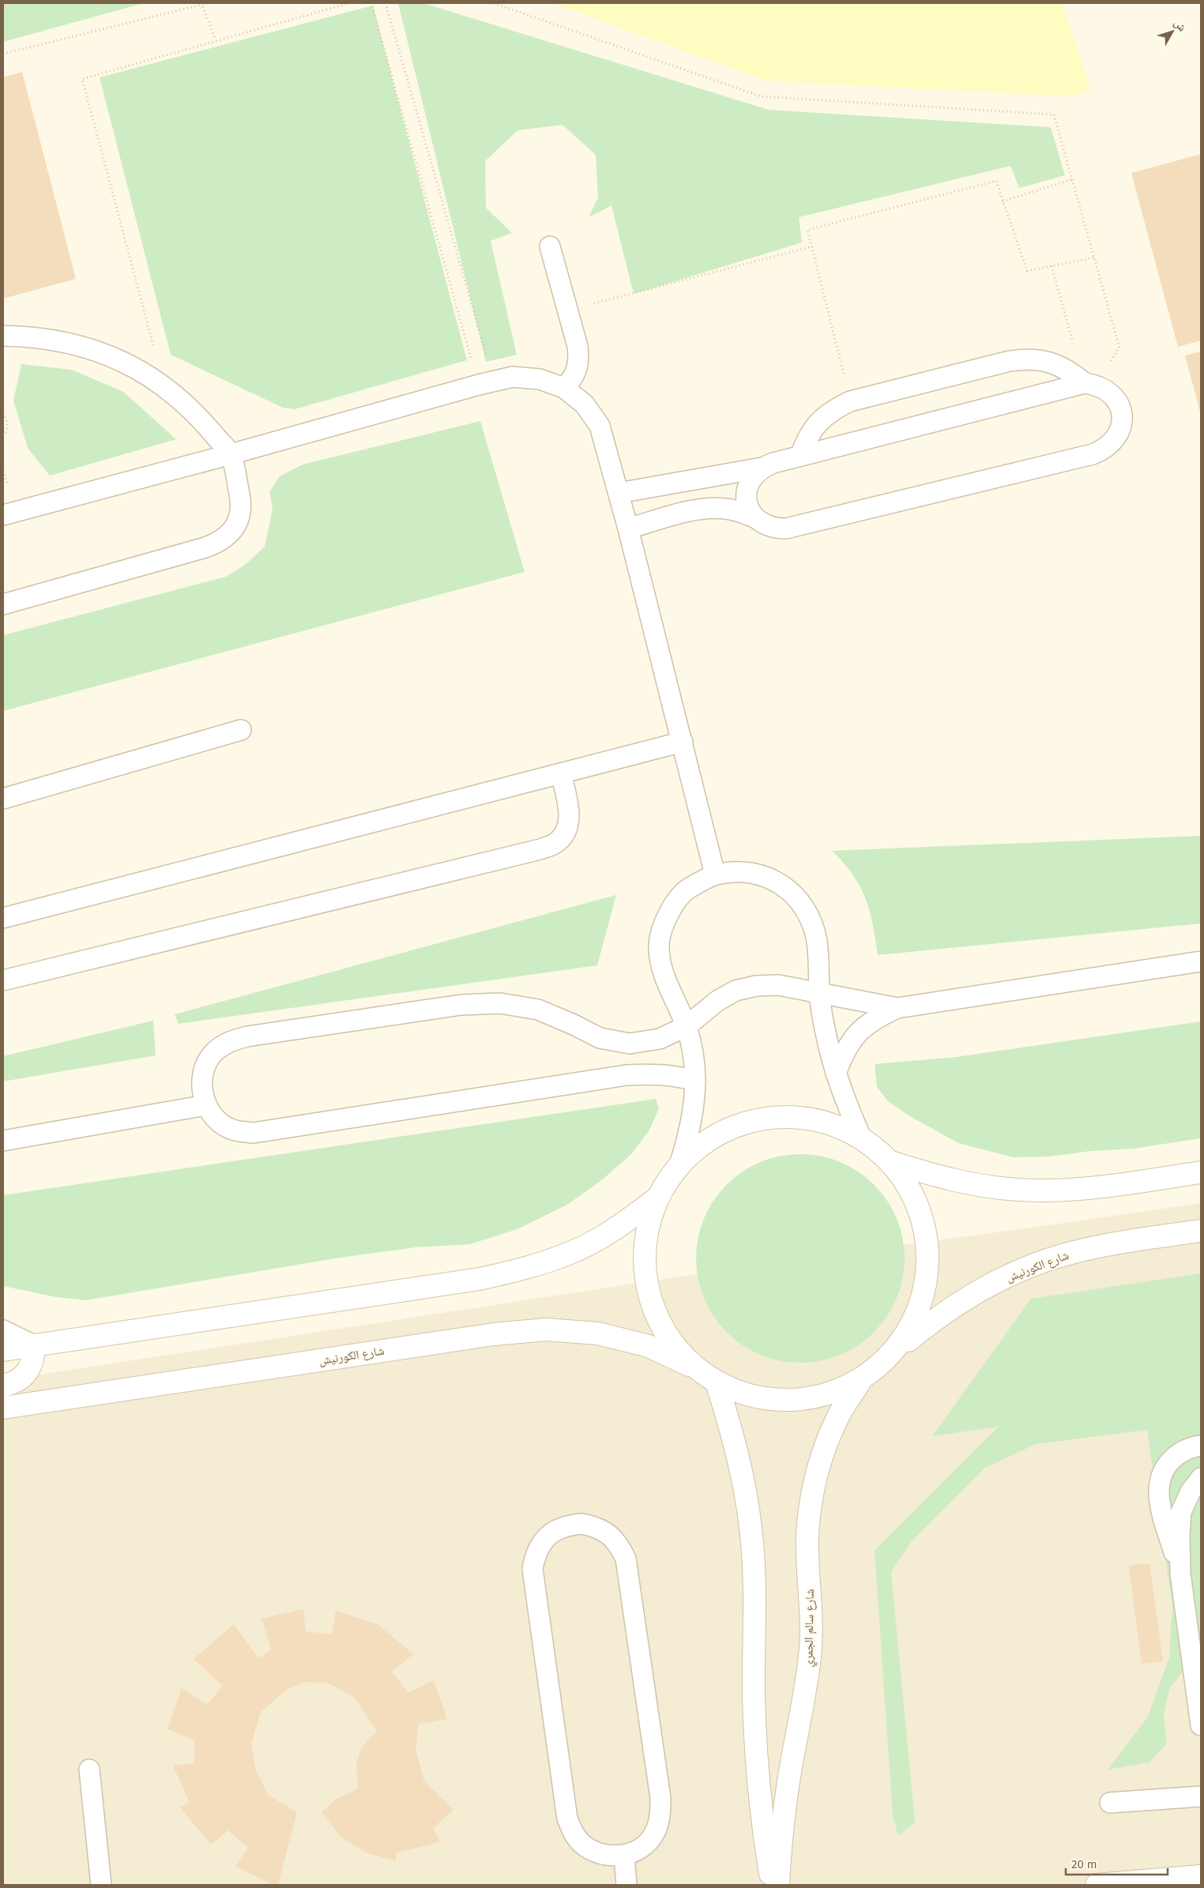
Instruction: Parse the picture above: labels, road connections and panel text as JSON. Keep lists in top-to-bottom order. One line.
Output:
{"streets":{"main road":["شارع الكورنيش","شارع سالم الجمري"]},"crossings":[["شارع الكورنيش","شارع سالم الجمري"]],"scale_bar":"20 m","north":"top right"}
